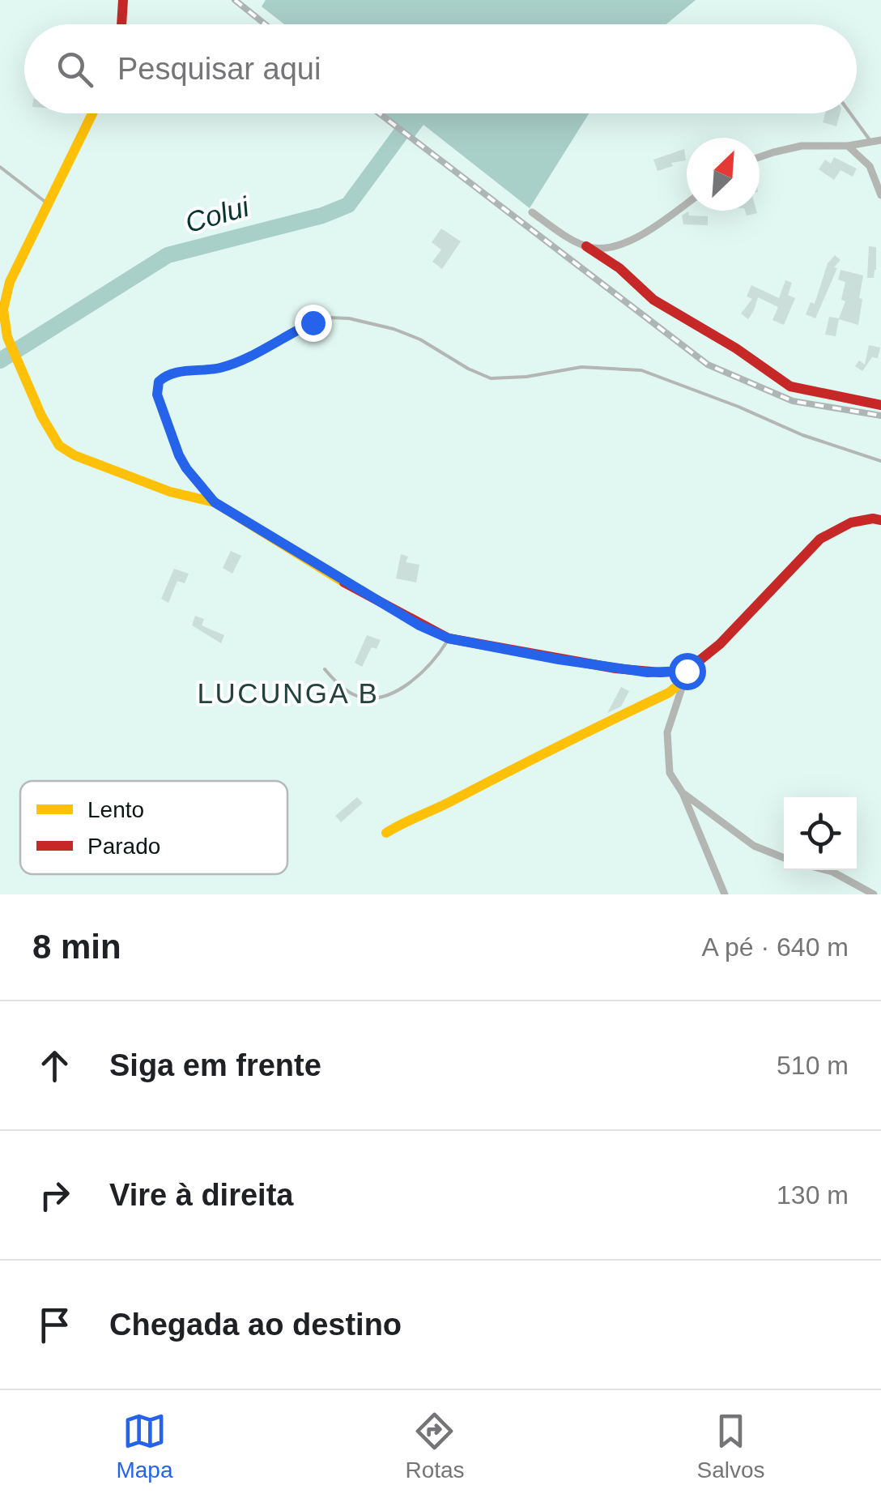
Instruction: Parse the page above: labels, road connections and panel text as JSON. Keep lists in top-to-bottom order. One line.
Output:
{"districts":["LUCUNGA B"],"water":["Colui"],"legend":["Lento","Parado"],"north":"top right","page":{"search":"Pesquisar aqui","heading":["8 min","A pé · 640 m"],"list":[["Siga em frente","510 m"],["Vire à direita","130 m"],"Chegada ao destino"],"nav":["Mapa","Rotas","Salvos"]}}
